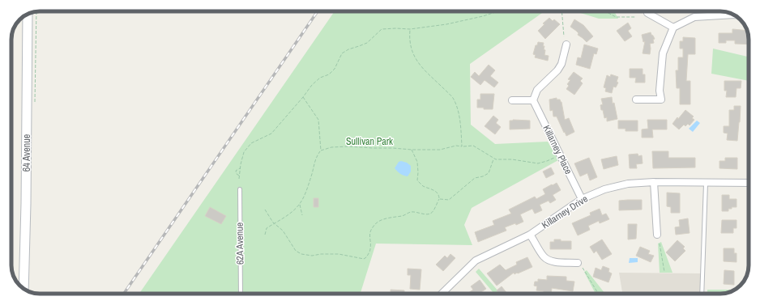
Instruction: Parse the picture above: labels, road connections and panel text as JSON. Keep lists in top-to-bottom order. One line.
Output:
{"streets":{"main road":["64 Avenue"],"street":["Killarney Place","Killarney Drive"],"lane":["62A Avenue"]},"crossings":[["Killarney Place","Killarney Drive"]],"parks":["Sullivan Park"]}
